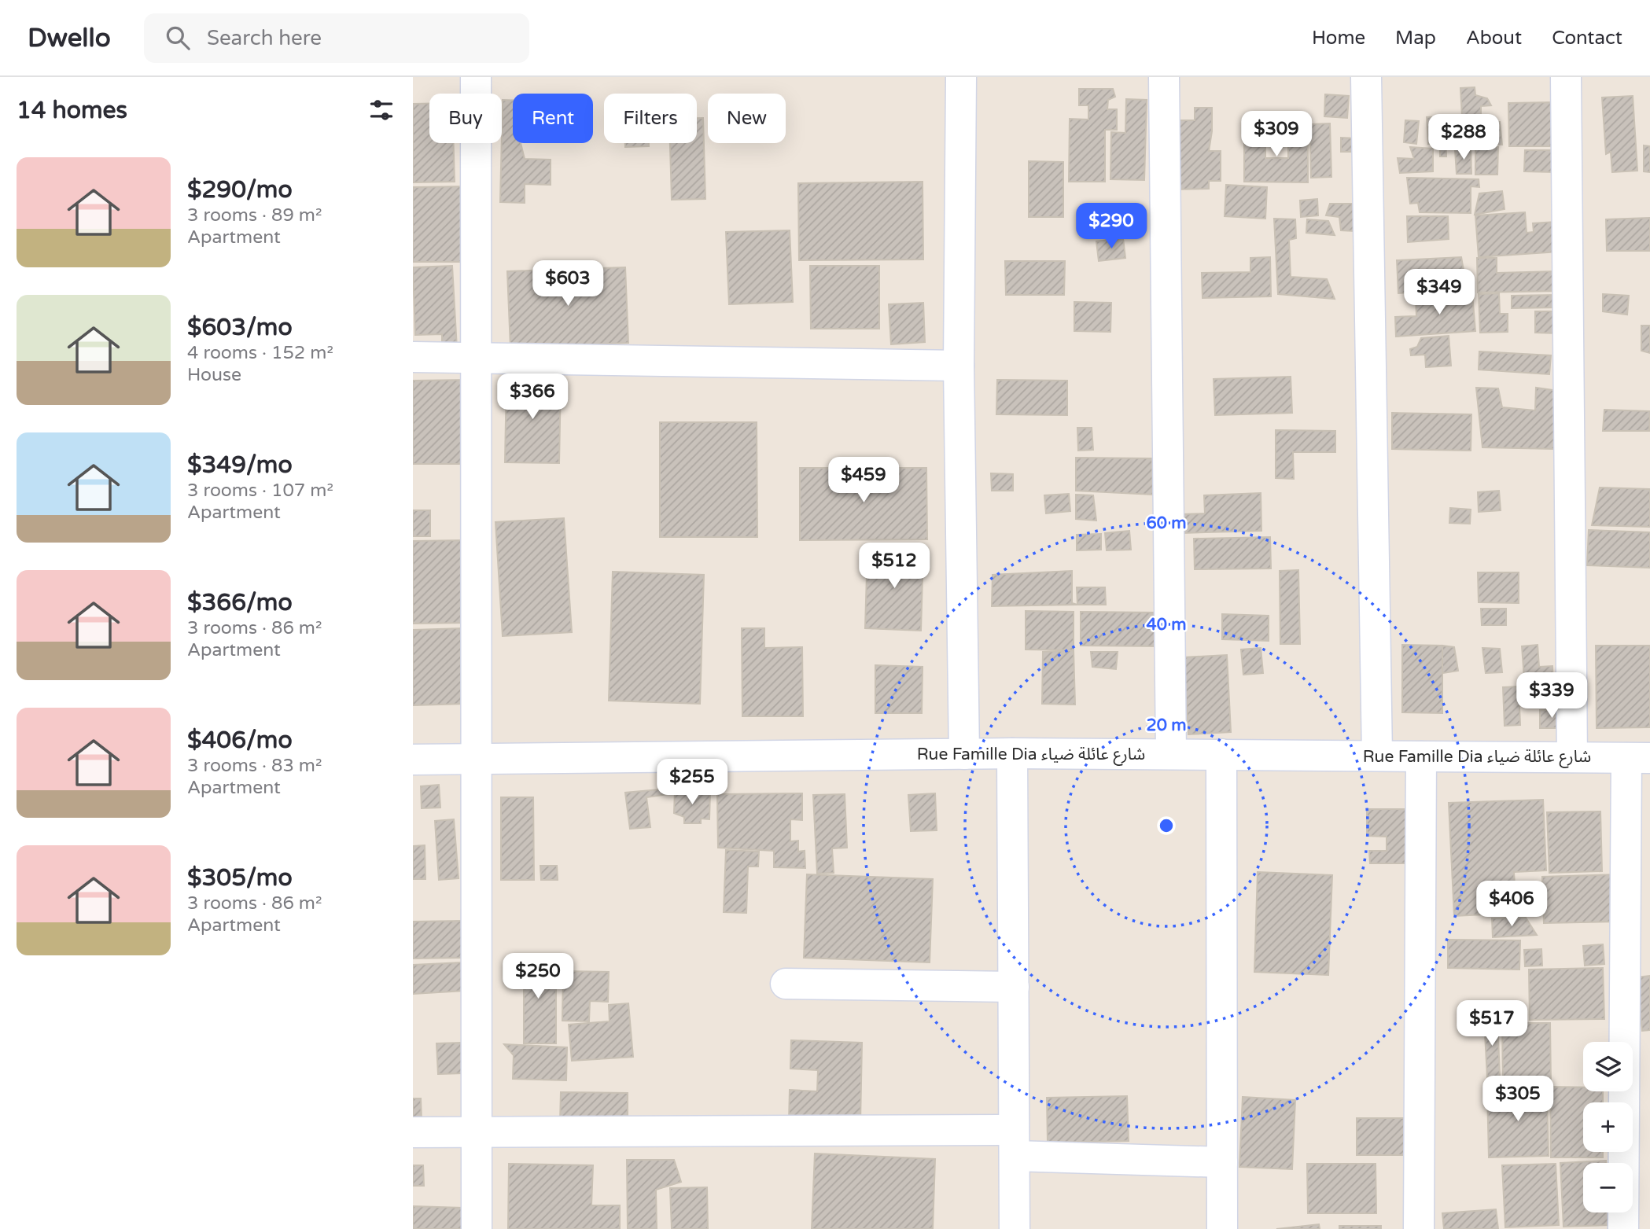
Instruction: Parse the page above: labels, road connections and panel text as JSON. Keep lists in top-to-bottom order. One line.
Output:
{"streets":{"street":["Rue Famille Dia شارع عائلة ضياء"]},"page":{"header":"Dwello","search":"Search here","nav":["Home","Map","About","Contact"],"heading":"14 homes","chip":["Buy","Rent","Filters","New"],"price":["$309","$288","$290","$603","$349","$366","$459","$512","$339","$255","$406","$250","$517","$305"],"list":[{"name":"$290/mo","note":"3 rooms · 89 m² · Apartment"},{"name":"$603/mo","note":"4 rooms · 152 m² · House"},{"name":"$349/mo","note":"3 rooms · 107 m² · Apartment"},{"name":"$366/mo","note":"3 rooms · 86 m² · Apartment"},{"name":"$406/mo","note":"3 rooms · 83 m² · Apartment"},{"name":"$305/mo","note":"3 rooms · 86 m² · Apartment"}],"map_buttons":["+","−"]},"rings":["60 m","40 m","20 m"]}
